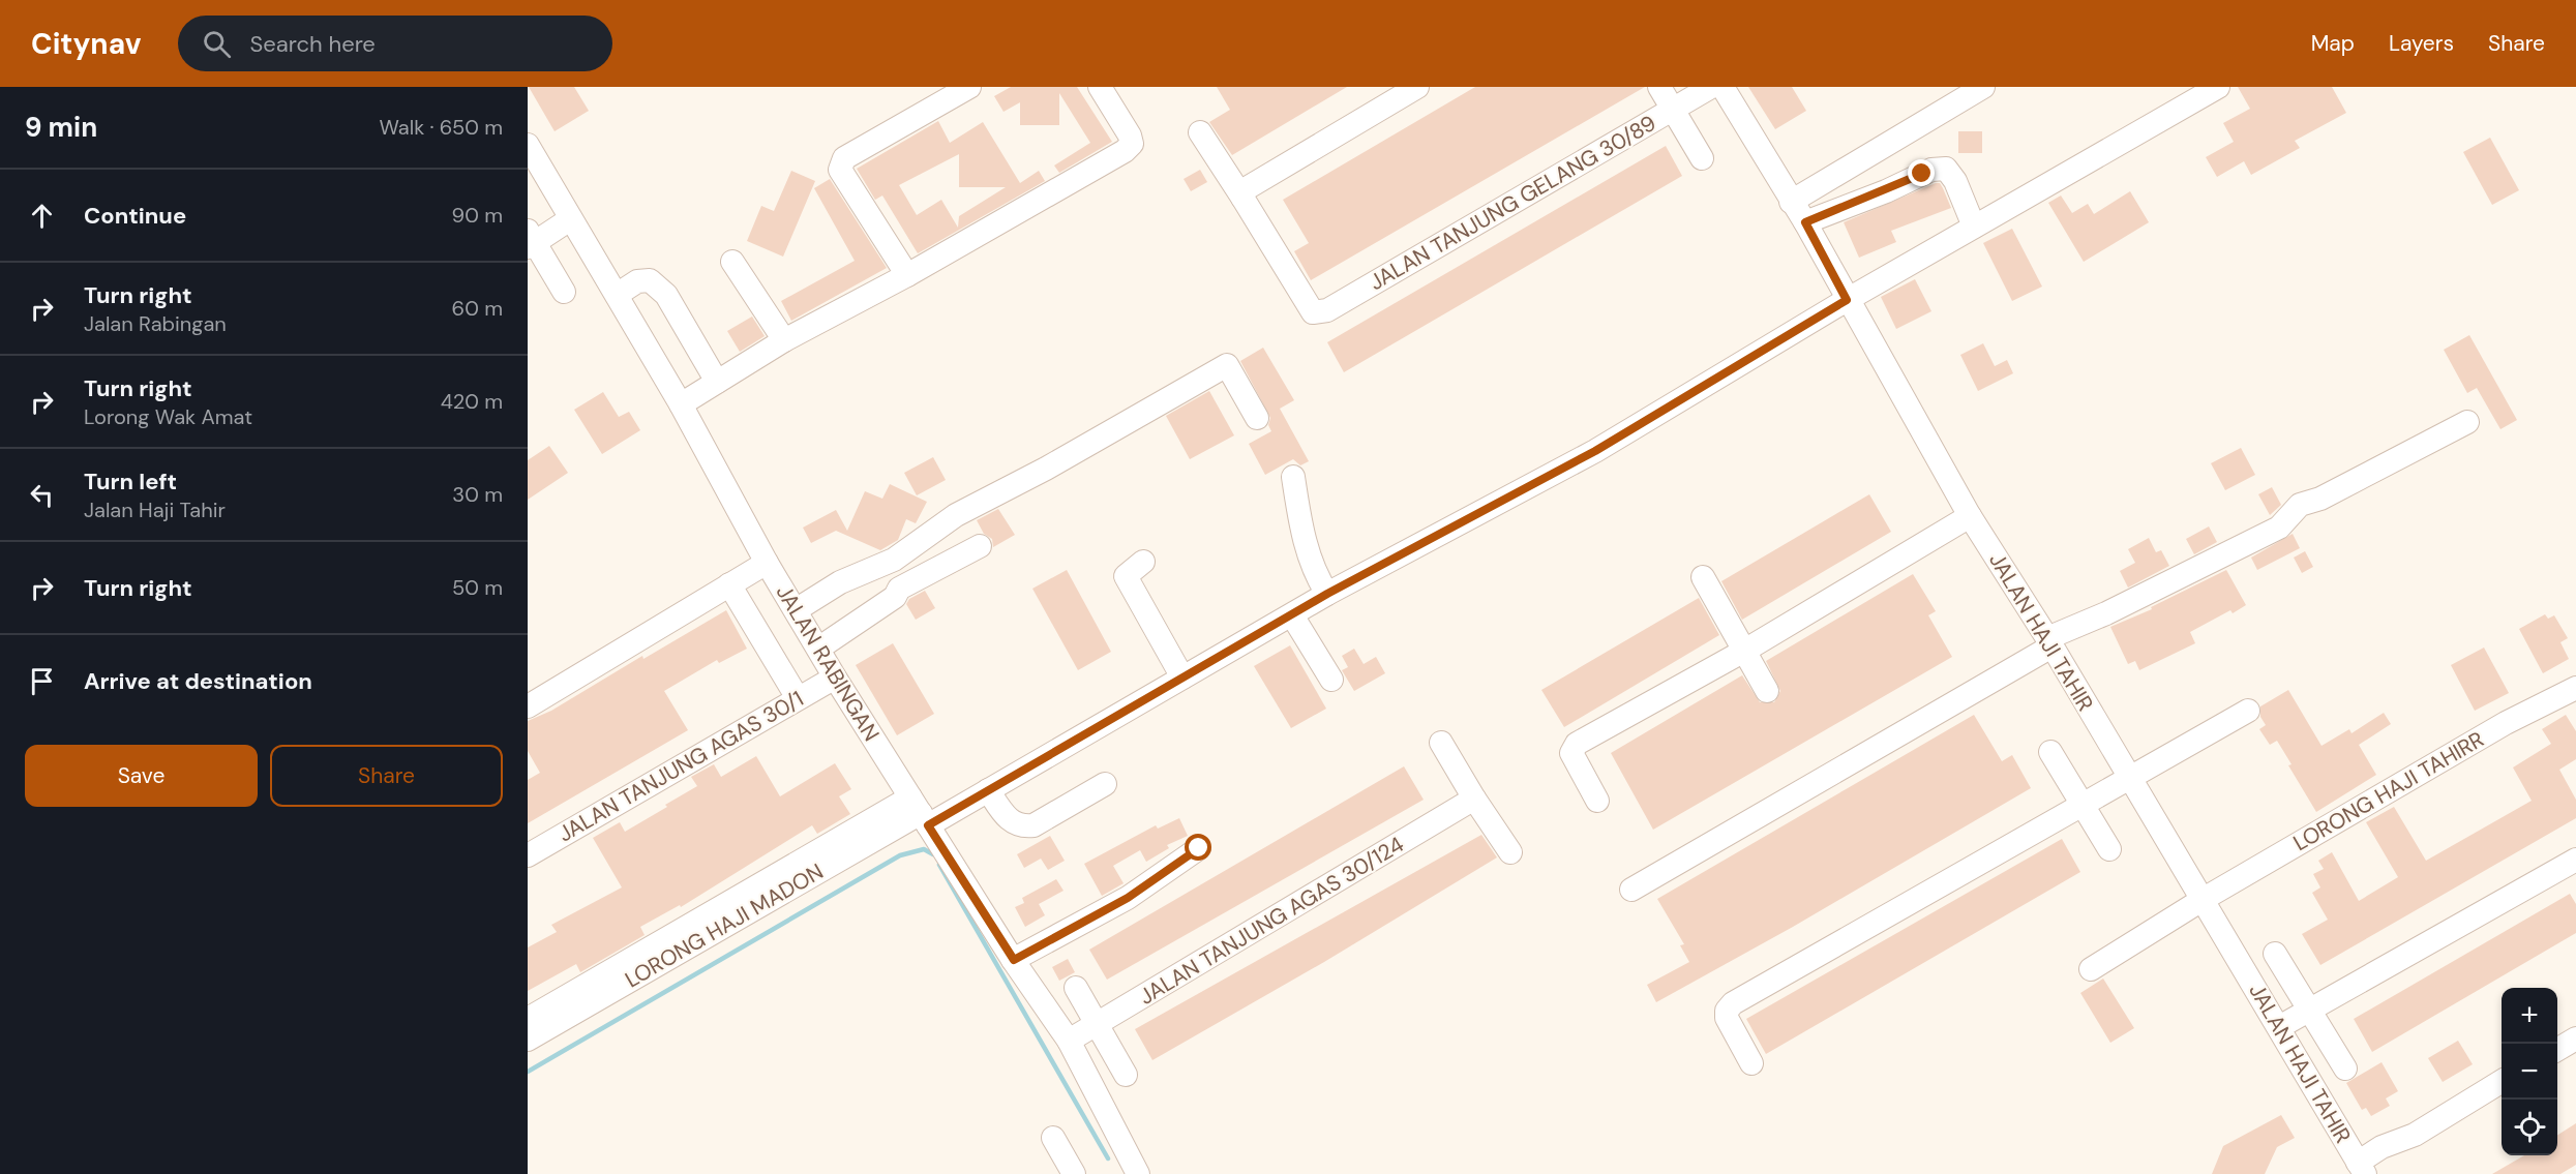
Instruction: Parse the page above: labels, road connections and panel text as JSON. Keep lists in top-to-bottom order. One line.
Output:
{"streets":{"street":["JALAN TANJUNG GELANG 30/89","JALAN HAJI TAHIR","JALAN RABINGAN","JALAN TANJUNG AGAS 30/1","LORONG HAJI TAHIRR","JALAN TANJUNG AGAS 30/124","LORONG HAJI MADON"]},"crossings":[["JALAN HAJI TAHIR","LORONG HAJI TAHIRR"],["JALAN RABINGAN","JALAN TANJUNG AGAS 30/1"],["JALAN RABINGAN","JALAN TANJUNG AGAS 30/124"],["JALAN RABINGAN","LORONG HAJI MADON"]],"page":{"header":"Citynav","search":"Search here","nav":["Map","Layers","Share"],"heading":["9 min","Walk · 650 m"],"list":[["Continue","90 m"],["Turn right","Jalan Rabingan","60 m"],["Turn right","Lorong Wak Amat","420 m"],["Turn left","Jalan Haji Tahir","30 m"],["Turn right","50 m"],"Arrive at destination"],"buttons":["Save","Share"],"map_buttons":["+","−"]}}
